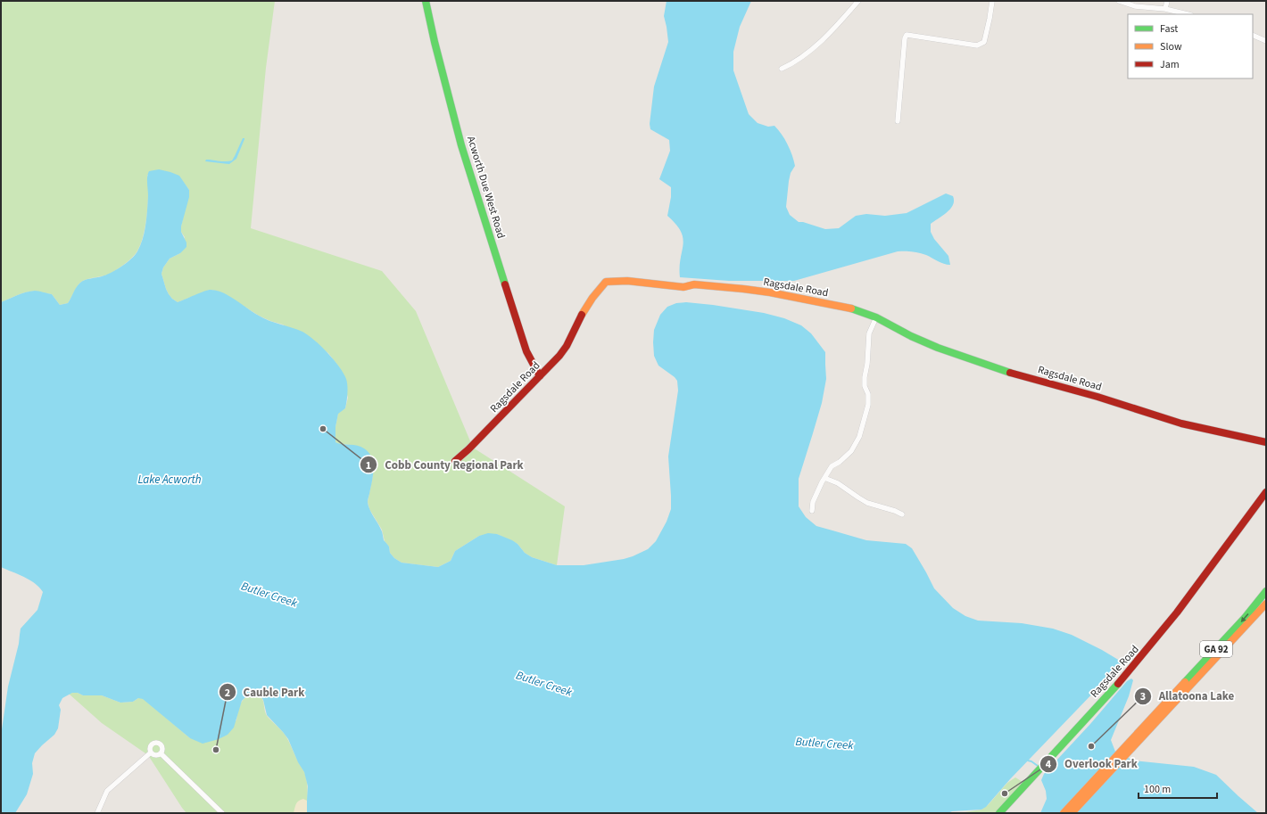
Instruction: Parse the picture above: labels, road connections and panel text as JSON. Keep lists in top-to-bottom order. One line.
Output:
{"streets":{"street":["Acworth Due West Road","Ragsdale Road","GA 92"]},"crossings":[["Acworth Due West Road","Ragsdale Road"]],"water":["Lake Acworth","Butler Creek"],"places":["Cobb County Regional Park","Allatoona Lake","Cauble Park","Overlook Park"],"legend":["Fast","Slow","Jam"],"scale_bar":"100 m"}
